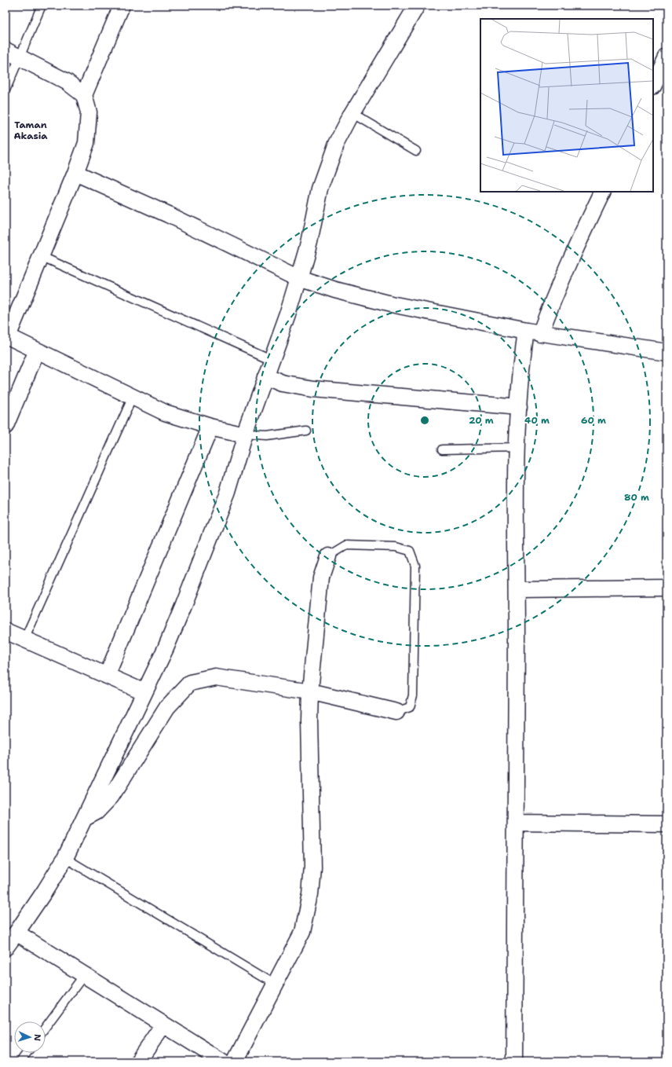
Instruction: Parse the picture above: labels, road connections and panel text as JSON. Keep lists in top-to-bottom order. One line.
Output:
{"districts":["Taman Akasia"],"north":"right","rings":["20 m","40 m","60 m","80 m"]}
